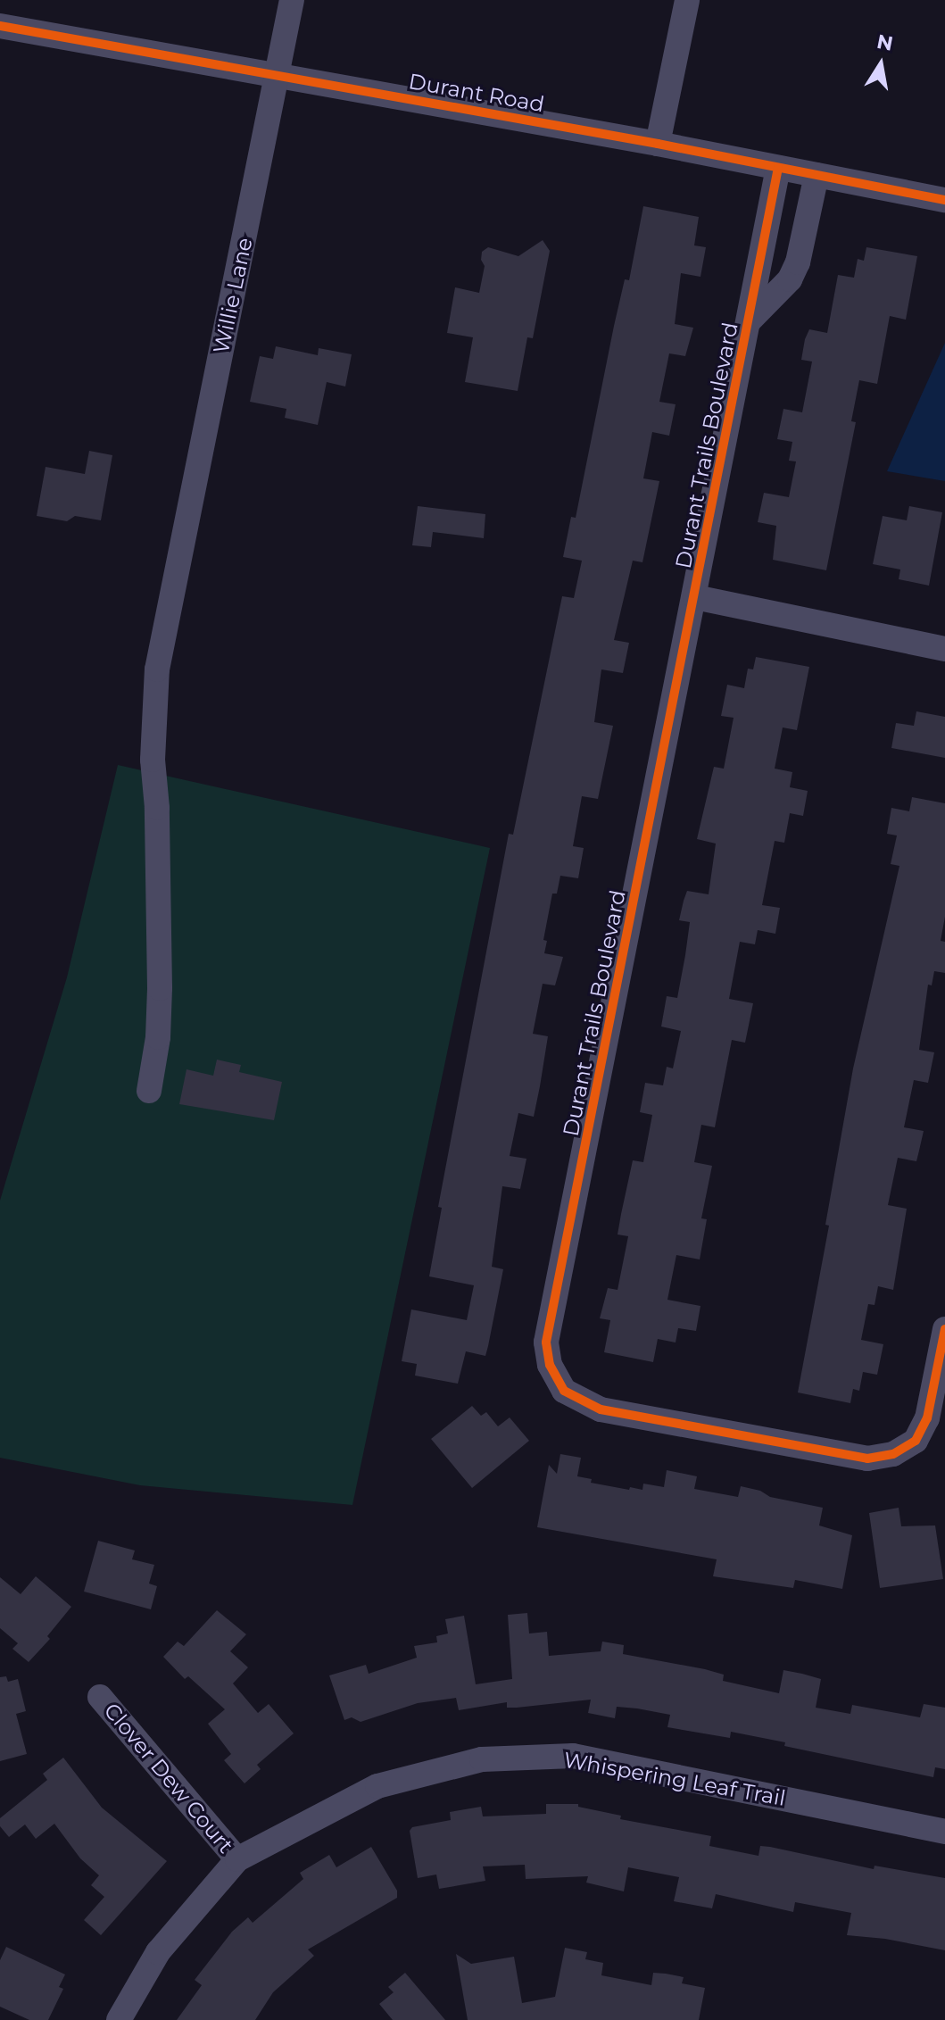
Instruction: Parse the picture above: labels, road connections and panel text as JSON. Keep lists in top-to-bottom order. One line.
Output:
{"streets":{"street":["Durant Road","Willie Lane","Durant Trails Boulevard","Clover Dew Court","Whispering Leaf Trail"]},"crossings":[["Durant Road","Willie Lane"],["Durant Road","Durant Trails Boulevard"],["Clover Dew Court","Whispering Leaf Trail"]],"north":"top"}
